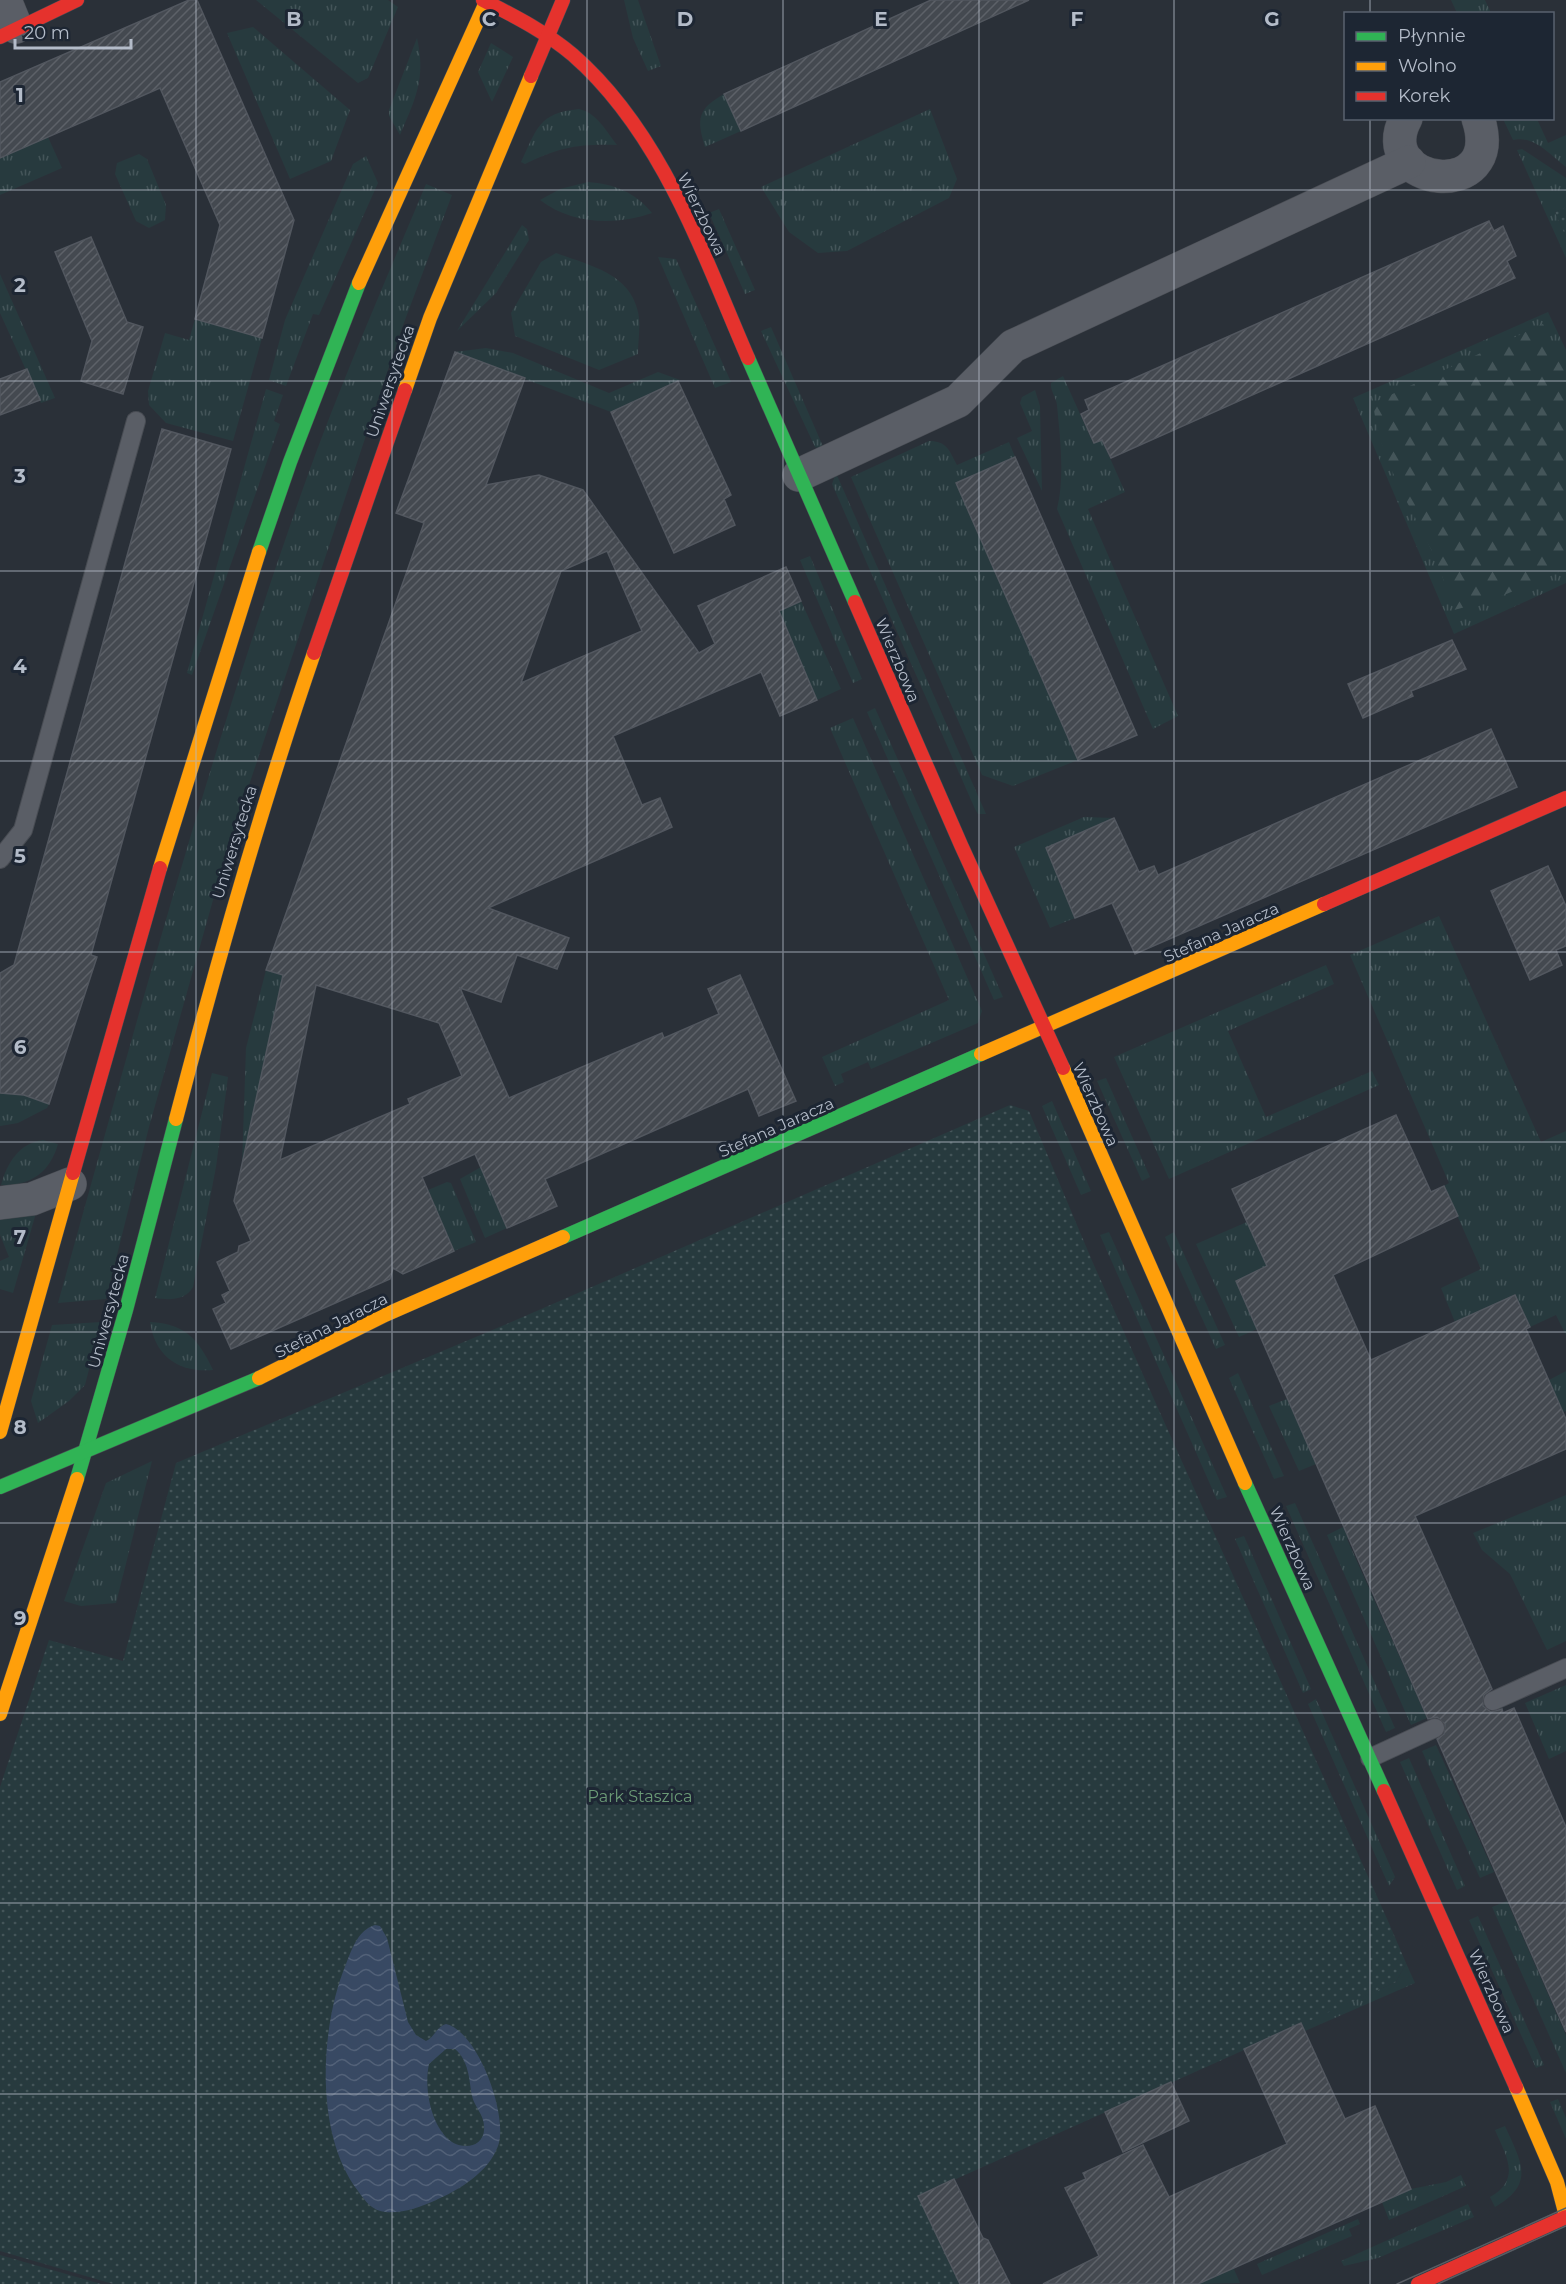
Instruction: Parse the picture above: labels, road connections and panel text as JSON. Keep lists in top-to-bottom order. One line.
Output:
{"streets":{"street":["Wierzbowa","Uniwersytecka","Stefana Jaracza"]},"crossings":[["Wierzbowa","Uniwersytecka"],["Wierzbowa","Stefana Jaracza"],["Uniwersytecka","Stefana Jaracza"]],"parks":["Park Staszica"],"legend":["Płynnie","Wolno","Korek"],"scale_bar":"20 m","grid":{"columns":["B","C","D","E","F","G"],"rows":["1","2","3","4","5","6","7","8","9"]}}
